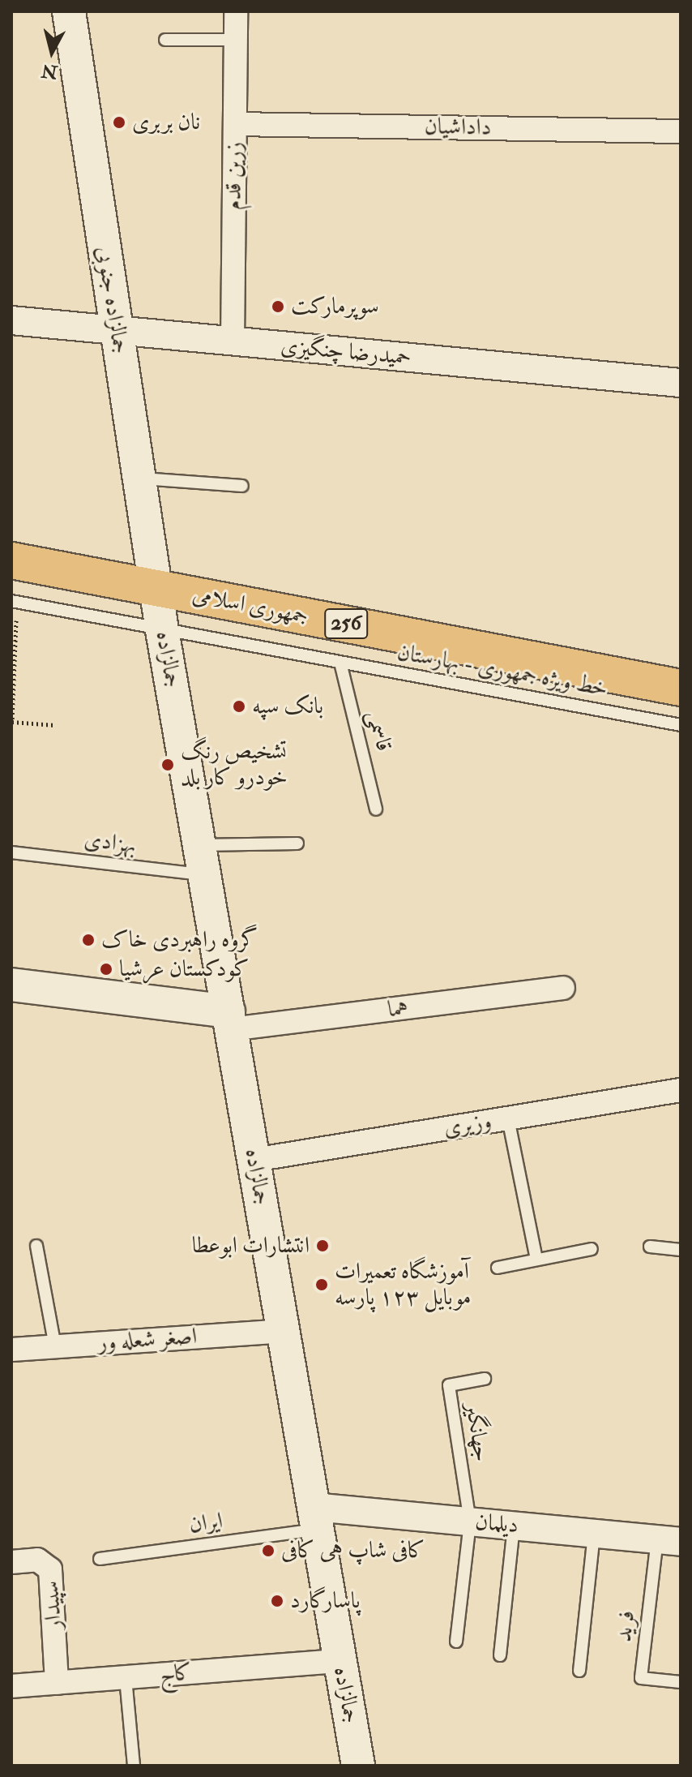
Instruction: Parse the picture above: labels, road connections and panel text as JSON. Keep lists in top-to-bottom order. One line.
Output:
{"streets":{"main road":["جمالزاده جنوبی","جمهوری اسلامی","256","جمالزاده"],"street":["داداشیان","زرین قدم","حمیدرضا چنگیزی","هما","وزیری","اصغر شعله ور","دیلمان","سپیدار","کاج"],"lane":["خط ویژه جمهوری - بهارستان","قاسمی","بهزادی","جهانگیر","ایران","فرید"]},"crossings":[["داداشیان","زرین قدم"],["زرین قدم","حمیدرضا چنگیزی"],["جمالزاده جنوبی","حمیدرضا چنگیزی"],["جمالزاده جنوبی","جمهوری اسلامی"],["جمالزاده جنوبی","جمالزاده"],["جمهوری اسلامی","جمالزاده"],["جمالزاده","خط ویژه جمهوری - بهارستان"],["جمالزاده","بهزادی"],["جمالزاده","هما"],["جمالزاده","وزیری"],["جمالزاده","اصغر شعله ور"],["جمالزاده","ایران"],["جمالزاده","دیلمان"],["جمالزاده","کاج"],["خط ویژه جمهوری - بهارستان","قاسمی"],["جهانگیر","دیلمان"],["ایران","دیلمان"],["دیلمان","فرید"],["سپیدار","کاج"]],"places":["نان بربری","سوپرمارکت","بانک سپه","تشخیص رنگ خودرو کار بلد","گروه راهبردی خاک","کودکستان عرشیا","انتشارات ابوعطا","آموزشگاه تعمیرات موبایل ۱۲۳ پارسه","کافی شاپ هی کافی","پاسارگارد"],"north":"bottom"}
